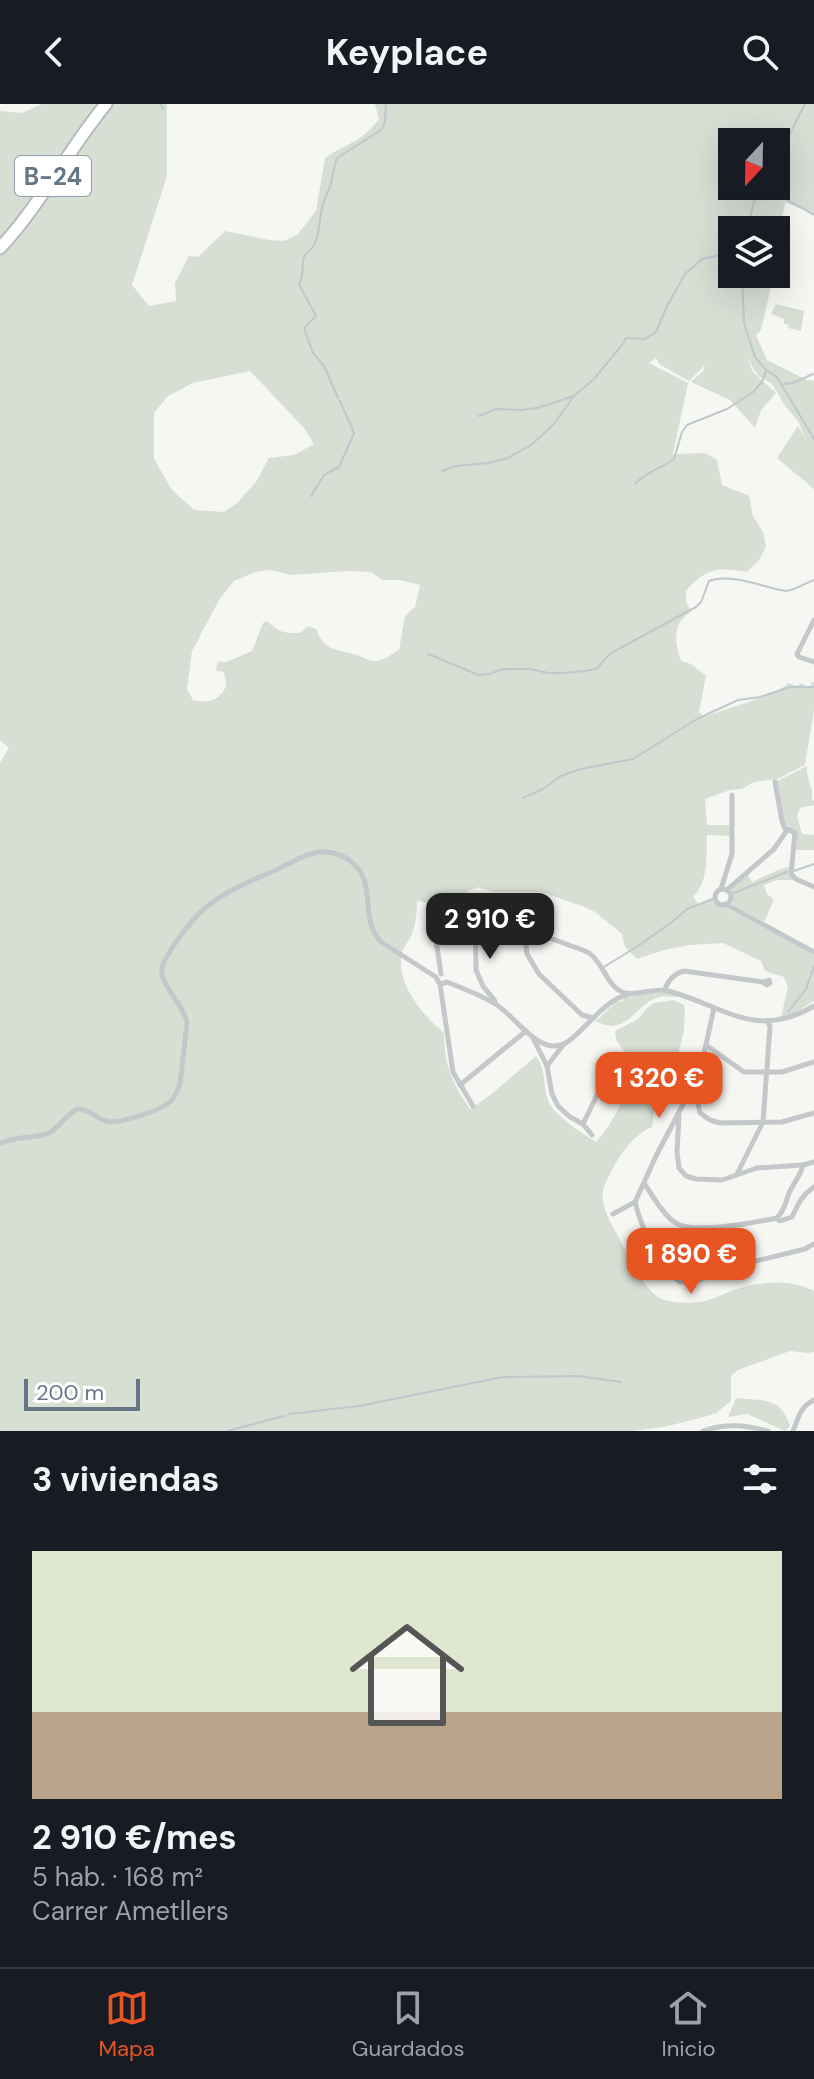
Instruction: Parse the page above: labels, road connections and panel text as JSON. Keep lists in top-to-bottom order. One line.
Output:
{"streets":{"highway":["B-24"]},"scale_bar":"200 m","north":"bottom","page":{"header":"Keyplace","price":["2 910 €","1 320 €","1 890 €"],"scale":"200 m","heading":"3 viviendas","list":[{"name":"2 910 €/mes","note":"5 hab. · 168 m² · Carrer Ametllers"}],"tabs":["Mapa","Guardados","Inicio"]}}
